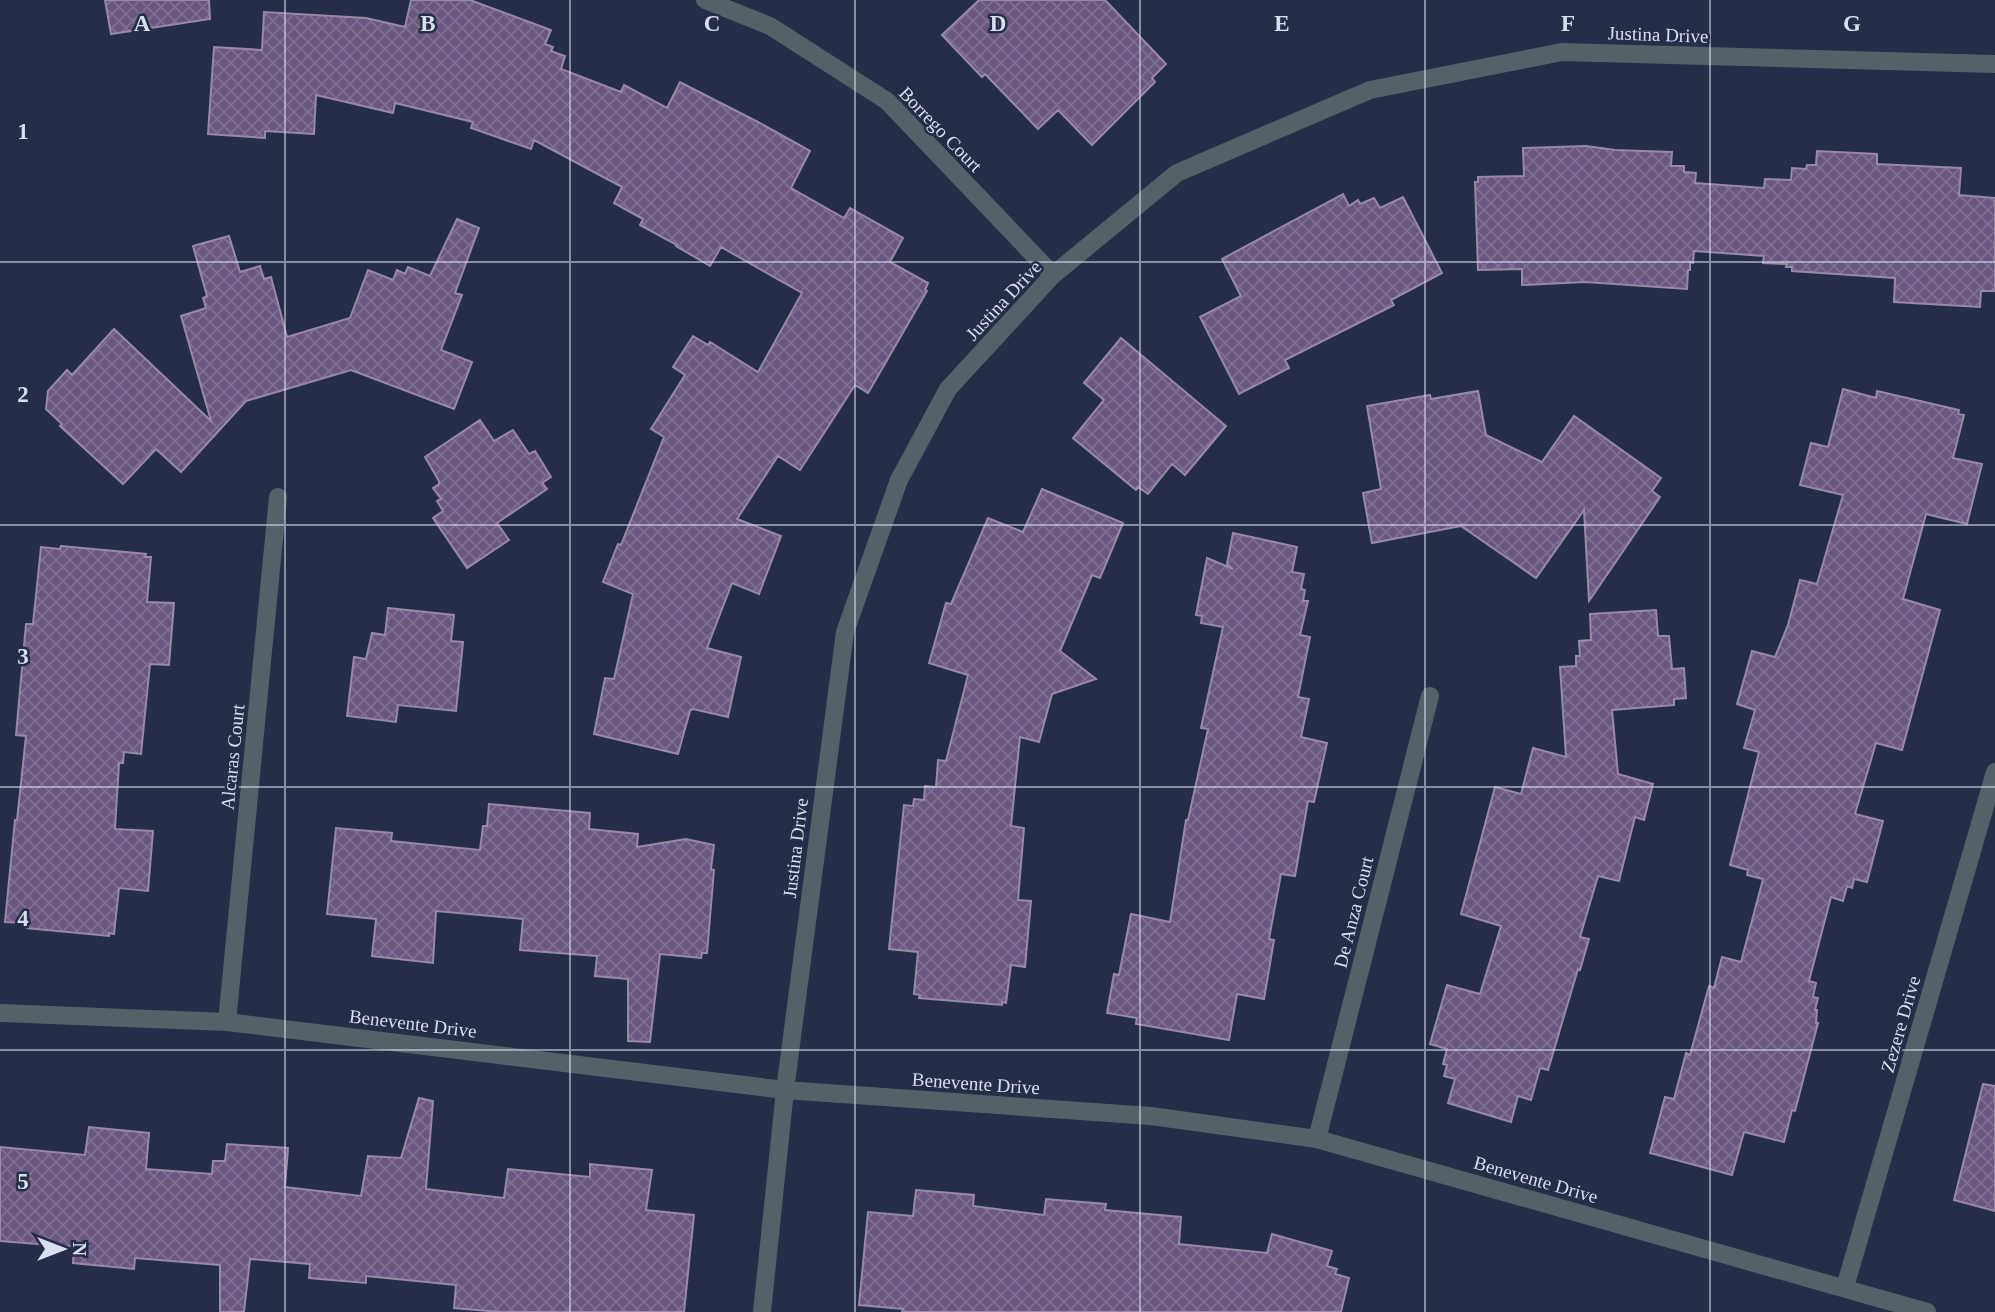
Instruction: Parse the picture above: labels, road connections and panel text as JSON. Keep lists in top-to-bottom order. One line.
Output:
{"streets":{"street":["Justina Drive","Borrego Court","Alcaras Court","De Anza Court","Benevente Drive","Zezere Drive"]},"crossings":[["Justina Drive","Borrego Court"],["Justina Drive","Benevente Drive"],["Alcaras Court","Benevente Drive"],["De Anza Court","Benevente Drive"],["Benevente Drive","Zezere Drive"]],"north":"right","grid":{"columns":["A","B","C","D","E","F","G"],"rows":["1","2","3","4","5"]}}
